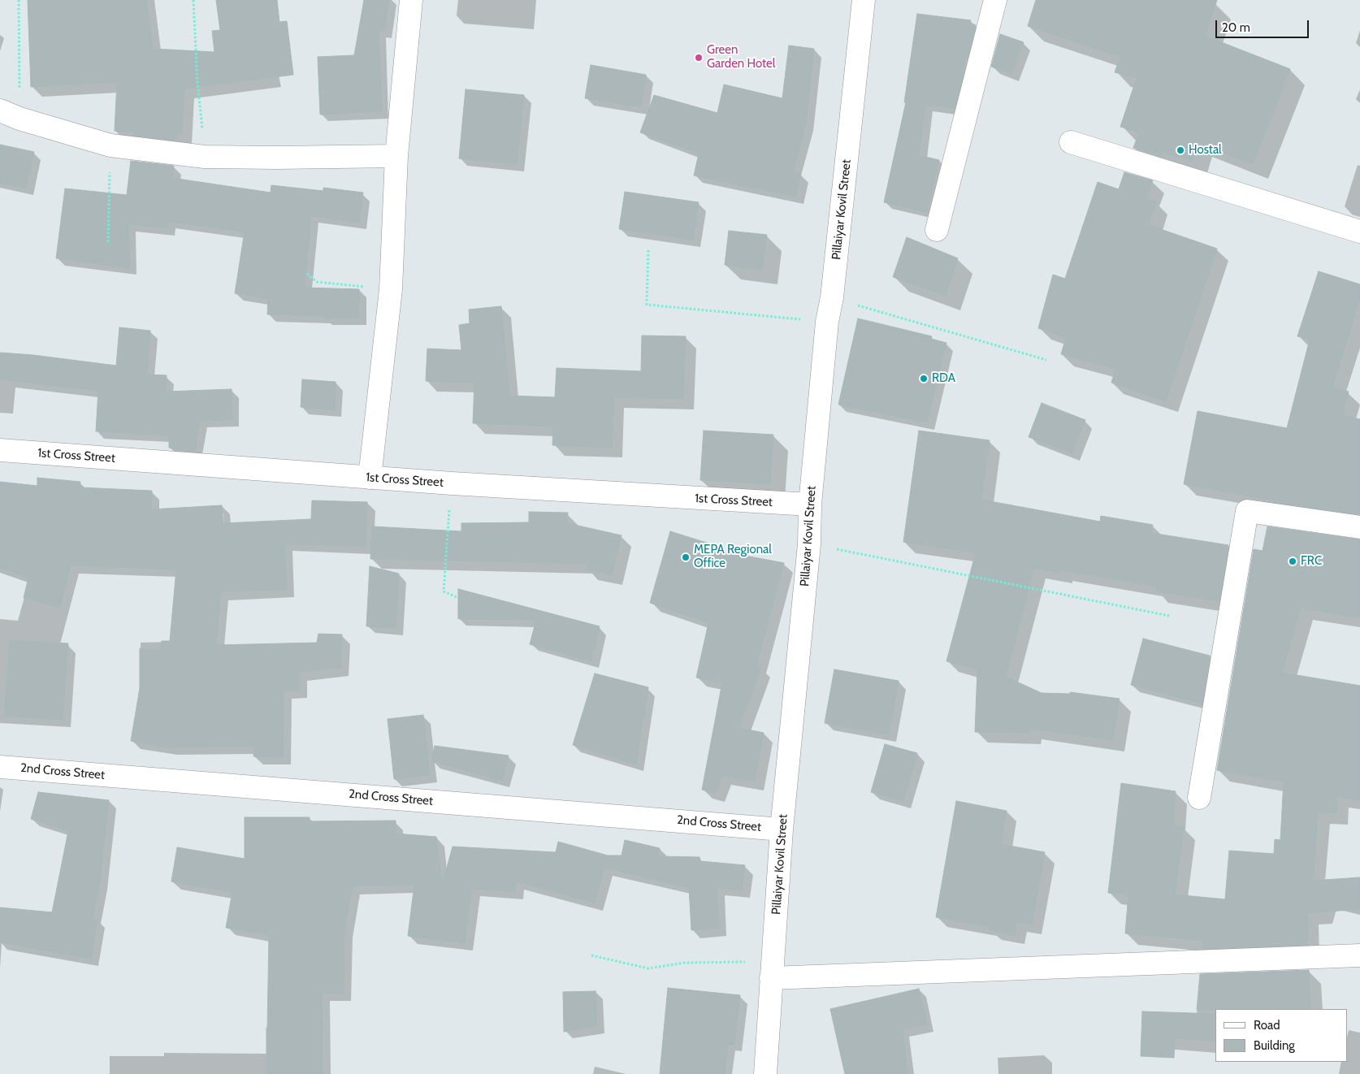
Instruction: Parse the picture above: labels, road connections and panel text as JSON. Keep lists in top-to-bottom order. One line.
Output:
{"streets":{"street":["Pillaiyar Kovil Street","1st Cross Street","2nd Cross Street"]},"crossings":[["Pillaiyar Kovil Street","1st Cross Street"],["Pillaiyar Kovil Street","2nd Cross Street"]],"places":["Green Garden Hotel","Hostal","RDA","MEPA Regional Office","FRC"],"legend":["Road","Building"],"scale_bar":"20 m"}
